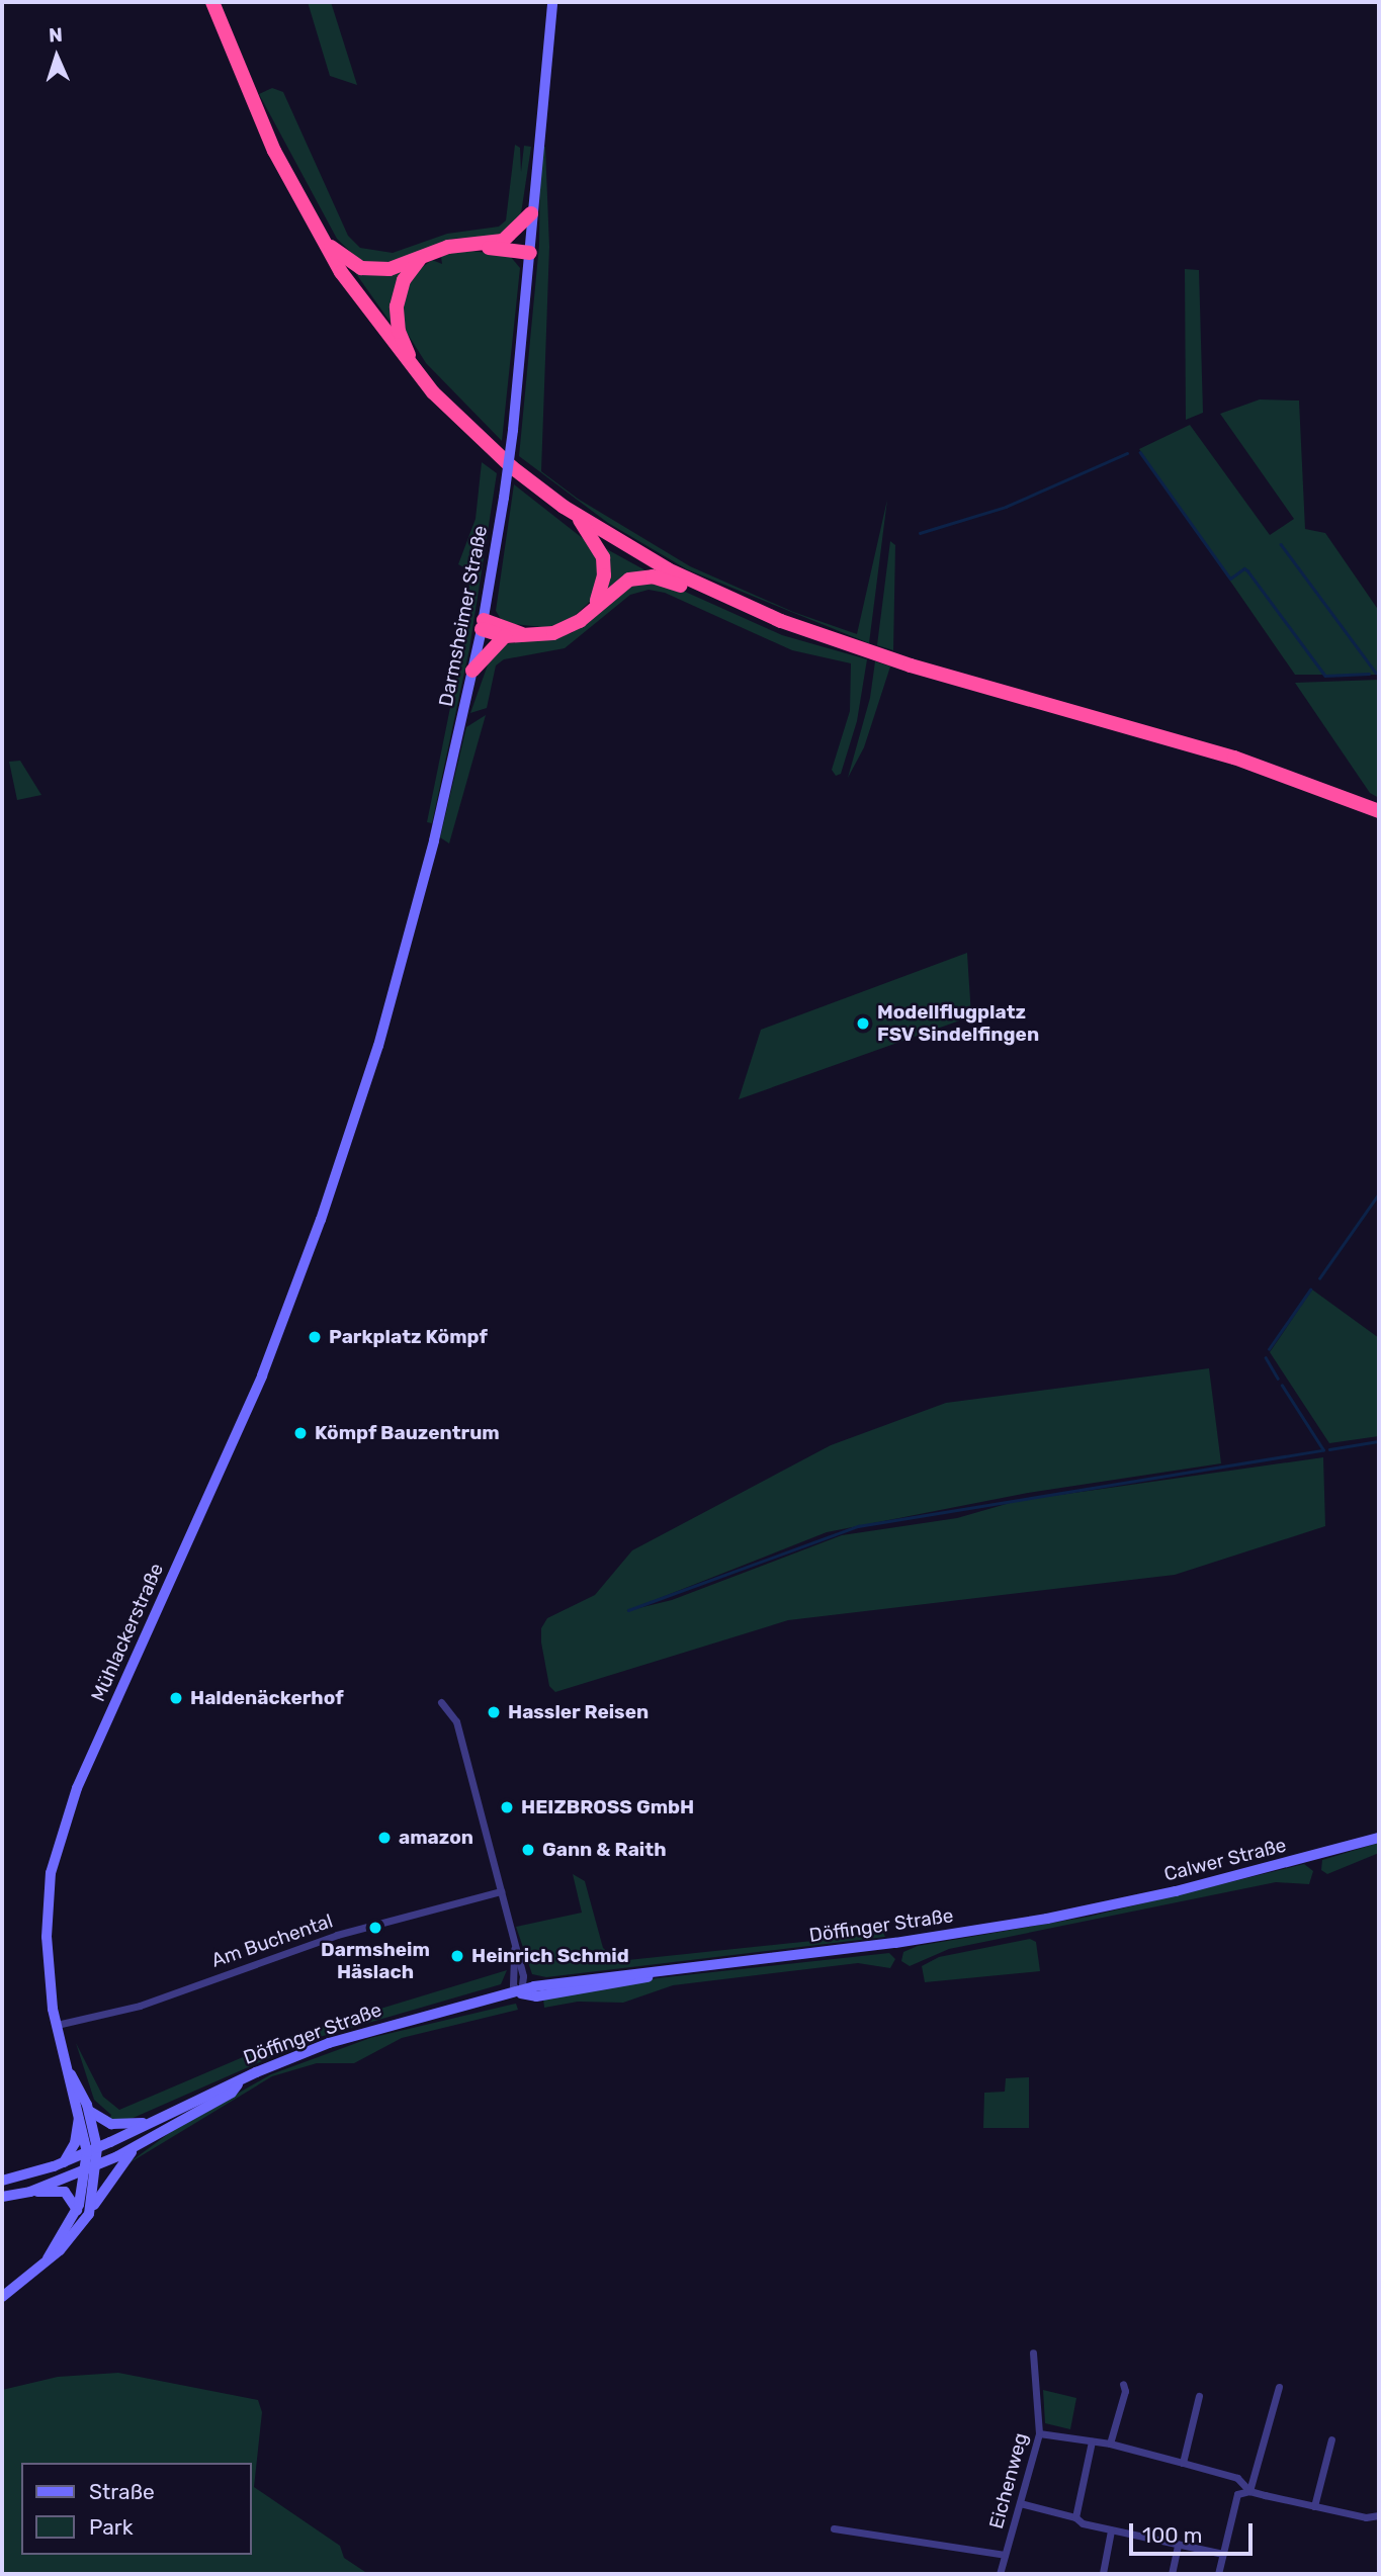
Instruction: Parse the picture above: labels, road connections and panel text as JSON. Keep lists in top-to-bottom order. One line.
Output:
{"streets":{"street":["Darmsheimer Straße","Mühlackerstraße","Calwer Straße","Döffinger Straße","Am Buchental","Eichenweg"]},"crossings":[["Darmsheimer Straße","Mühlackerstraße"],["Mühlackerstraße","Döffinger Straße"],["Mühlackerstraße","Am Buchental"],["Calwer Straße","Döffinger Straße"]],"places":["Modellflugplatz FSV Sindelfingen","Parkplatz Kömpf","Kömpf Bauzentrum","Haldenäckerhof","Hassler Reisen","HEIZBROSS GmbH","amazon","Gann & Raith","Darmsheim Häslach","Heinrich Schmid"],"legend":["Straße","Park"],"scale_bar":"100 m","north":"top"}
